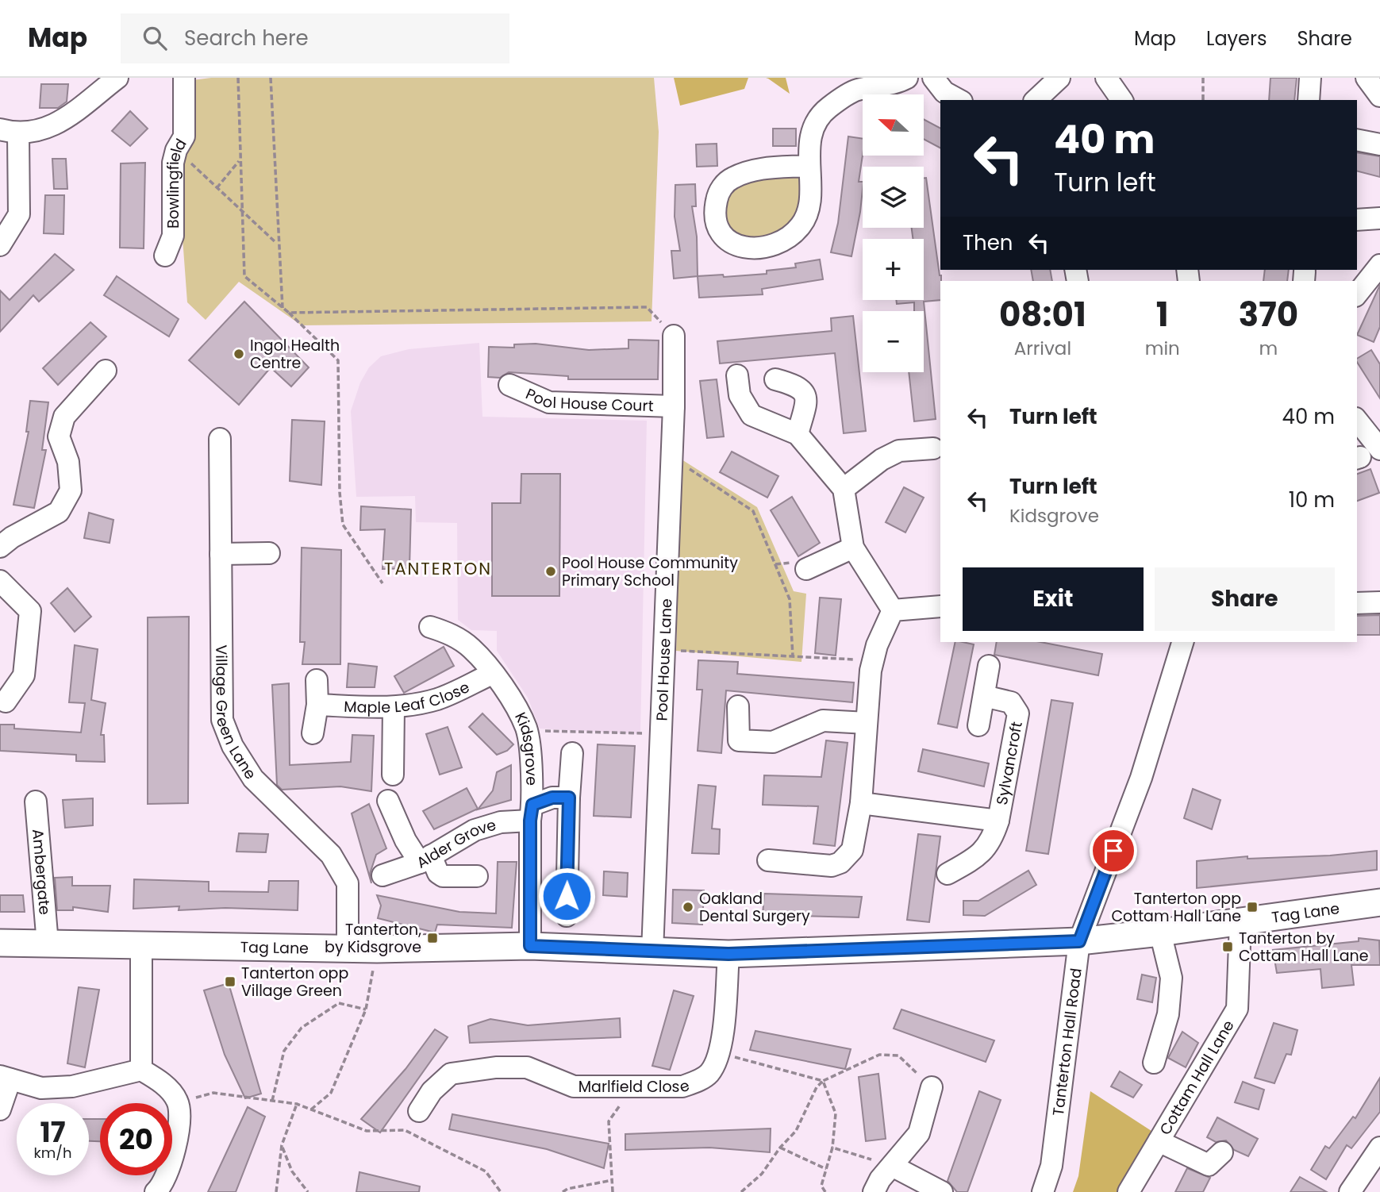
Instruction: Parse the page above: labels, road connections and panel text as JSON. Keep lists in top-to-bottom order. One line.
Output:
{"streets":{"main road":["Tag Lane"],"street":["Bowlingfield","Pool House Court","Pool House Lane","Maple Leaf Close","Village Green Lane","Kidsgrove","Sylvancroft","Alder Grove","Ambergate","Tanterton Hall Road","Cottam Hall Lane","Marlfield Close"]},"crossings":[["Pool House Court","Pool House Lane"],["Pool House Lane","Tag Lane"],["Maple Leaf Close","Kidsgrove"],["Village Green Lane","Tag Lane"],["Kidsgrove","Alder Grove"],["Kidsgrove","Tag Lane"],["Ambergate","Tag Lane"],["Tag Lane","Tanterton Hall Road"],["Tag Lane","Cottam Hall Lane"],["Tag Lane","Marlfield Close"]],"districts":["TANTERTON"],"places":{"other":["Ingol Health Centre","Pool House Community Primary School","Oakland Dental Surgery"],"transit":["Tanterton opp Cottam Hall Lane","Tanterton, by Kidsgrove","Tanterton by Cottam Hall Lane","Tanterton opp Village Green"]},"north":"left","page":{"header":"Map","search":"Search here","nav":["Map","Layers","Share"],"map_buttons":["+","−"],"turn":["40 m","Turn left"],"then":"Then","eta":["08:01","Arrival","1","min","370","m"],"list":[{"name":"Turn left","value":"40 m"},{"name":"Turn left","note":"Kidsgrove","value":"10 m"}],"buttons":["Exit","Share"],"speed":"17 km/h","limit":"20"}}
